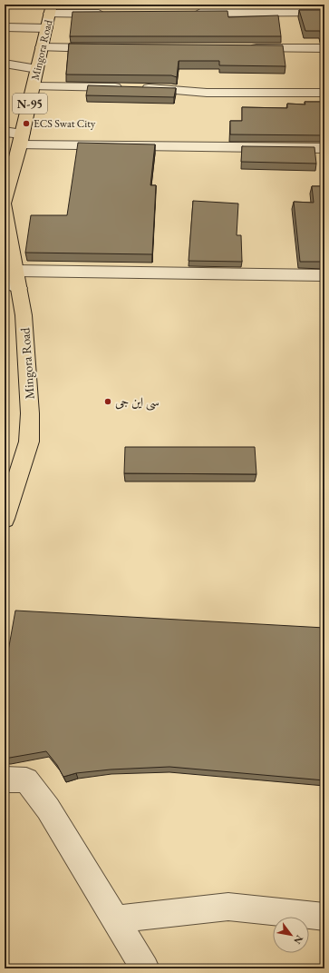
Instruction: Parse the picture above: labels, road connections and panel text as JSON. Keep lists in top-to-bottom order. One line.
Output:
{"streets":{"highway":["Mingora Road","N-95"]},"places":["ECS Swat City","سی این جی"],"north":"bottom right"}
